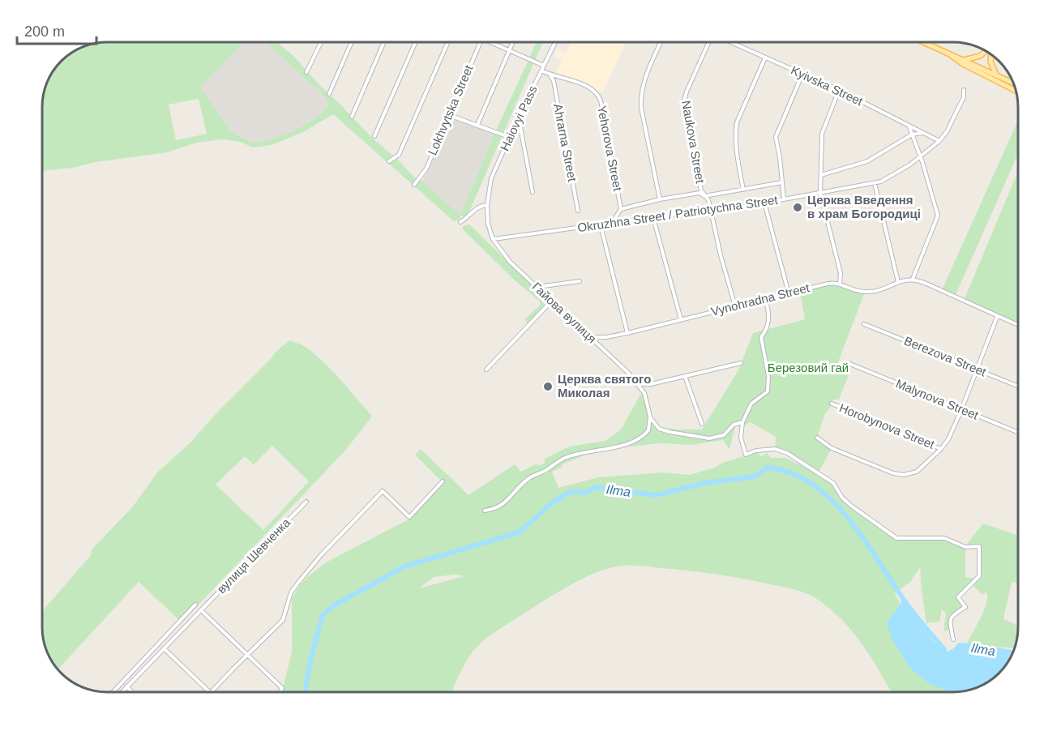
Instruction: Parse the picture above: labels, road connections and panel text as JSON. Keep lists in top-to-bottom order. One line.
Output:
{"streets":{"street":["Kyivska Street","Lokhvytska Street","Haiovyi Pass","Naukova Street","Ahrarna Street","Yehorova Street","Okruzhna Street / Patriotychna Street","Vynohradna Street","Гайова вулиця","Berezova Street","Malynova Street","Horobynova Street","вулиця Шевченка"]},"crossings":[["Kyivska Street","Okruzhna Street / Patriotychna Street"],["Haiovyi Pass","Гайова вулиця"],["Naukova Street","Okruzhna Street / Patriotychna Street"],["Naukova Street","Vynohradna Street"],["Ahrarna Street","Yehorova Street"],["Okruzhna Street / Patriotychna Street","Гайова вулиця"],["Vynohradna Street","Гайова вулиця"],["Berezova Street","Horobynova Street"],["Malynova Street","Horobynova Street"]],"water":["Ilma"],"parks":["Березовий гай"],"places":["Церква Введення в храм Богородиці","Церква святого Миколая"],"scale_bar":"200 m"}
